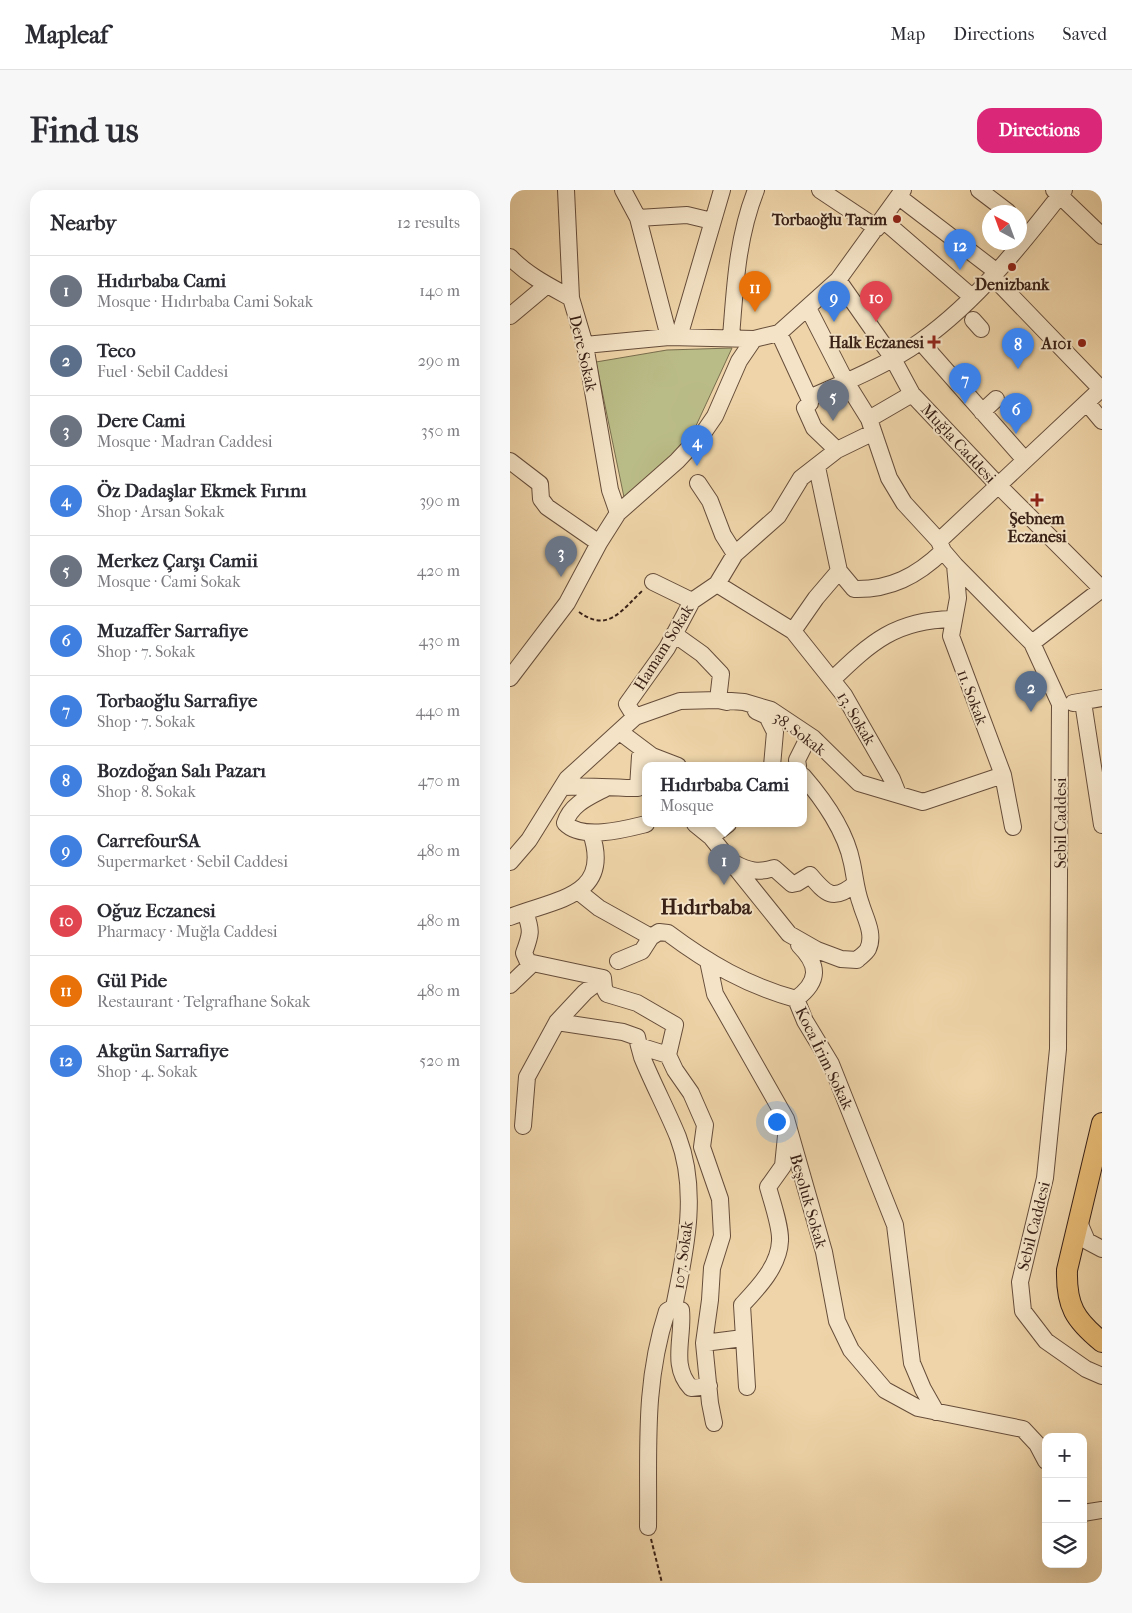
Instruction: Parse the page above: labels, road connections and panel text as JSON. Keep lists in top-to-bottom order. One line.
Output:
{"streets":{"street":["Dere Sokak","Muğla Caddesi","Hamam Sokak","11. Sokak","13. Sokak","38. Sokak","Sebil Caddesi","Koca İrim Sokak","Beşoluk Sokak","107. Sokak"]},"crossings":[["Muğla Caddesi","Hamam Sokak"],["Hamam Sokak","13. Sokak"],["Hamam Sokak","38. Sokak"],["Hamam Sokak","Sebil Caddesi"],["11. Sokak","Sebil Caddesi"],["13. Sokak","38. Sokak"],["Koca İrim Sokak","Beşoluk Sokak"]],"districts":["Hıdırbaba"],"places":{"other":["Torbaoğlu Tarım","Denizbank","A101"],"health":["Halk Eczanesi","Şebnem Eczanesi"]},"north":"top left","page":{"header":"Mapleaf","nav":["Map","Directions","Saved"],"buttons":"Directions","title":"Find us","heading":["Nearby","12 results"],"pins":["12","11","9","10","8","7","5","6","4","3","2","1"],"list":[{"mark":"1","name":"Hıdırbaba Cami","note":"Mosque · Hıdırbaba Cami Sokak","value":"140 m"},{"mark":"2","name":"Teco","note":"Fuel · Sebil Caddesi","value":"290 m"},{"mark":"3","name":"Dere Cami","note":"Mosque · Madran Caddesi","value":"350 m"},{"mark":"4","name":"Öz Dadaşlar Ekmek Fırını","note":"Shop · Arsan Sokak","value":"390 m"},{"mark":"5","name":"Merkez Çarşı Camii","note":"Mosque · Cami Sokak","value":"420 m"},{"mark":"6","name":"Muzaffer Sarrafiye","note":"Shop · 7. Sokak","value":"430 m"},{"mark":"7","name":"Torbaoğlu Sarrafiye","note":"Shop · 7. Sokak","value":"440 m"},{"mark":"8","name":"Bozdoğan Salı Pazarı","note":"Shop · 8. Sokak","value":"470 m"},{"mark":"9","name":"CarrefourSA","note":"Supermarket · Sebil Caddesi","value":"480 m"},{"mark":"10","name":"Oğuz Eczanesi","note":"Pharmacy · Muğla Caddesi","value":"480 m"},{"mark":"11","name":"Gül Pide","note":"Restaurant · Telgrafhane Sokak","value":"480 m"},{"mark":"12","name":"Akgün Sarrafiye","note":"Shop · 4. Sokak","value":"520 m"}],"popup":["Hıdırbaba Cami","Mosque"],"map_buttons":["+","−"]}}
